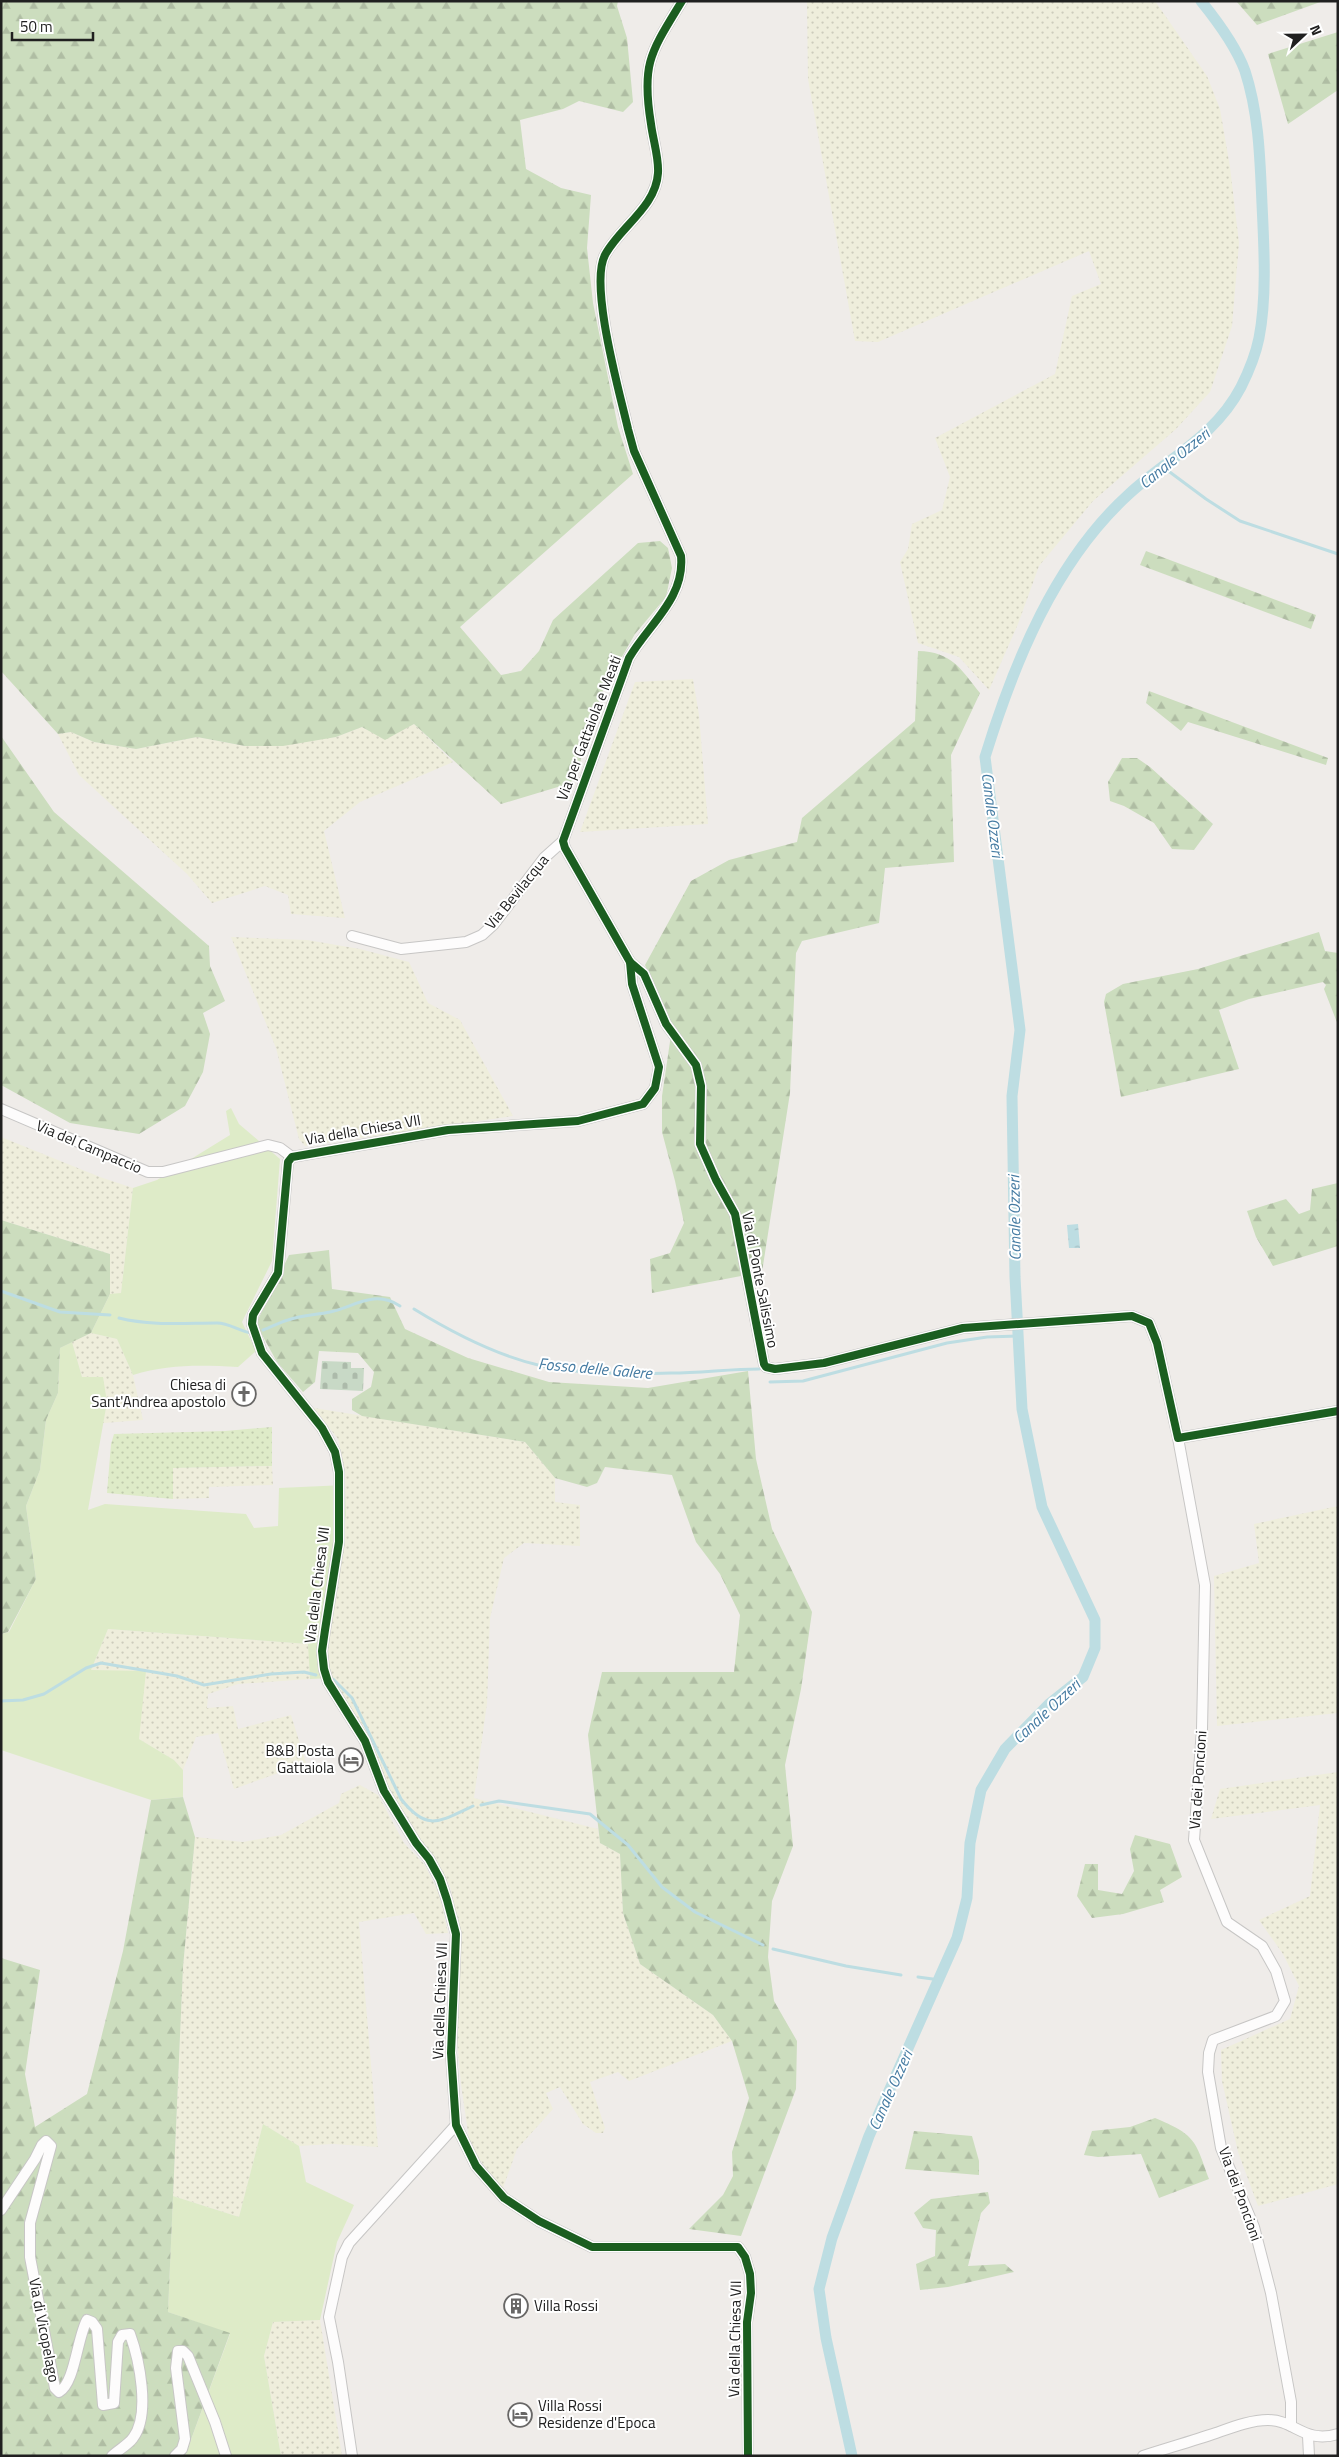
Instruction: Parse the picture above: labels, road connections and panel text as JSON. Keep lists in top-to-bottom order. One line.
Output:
{"streets":{"street":["Via per Gattaiola e Meati","Via Bevilacqua","Via della Chiesa VII","Via del Campaccio","Via di Ponte Salissimo","Via dei Poncioni","Via di Vicopelago"]},"crossings":[["Via per Gattaiola e Meati","Via Bevilacqua"],["Via della Chiesa VII","Via del Campaccio"],["Via della Chiesa VII","Via di Ponte Salissimo"],["Via di Ponte Salissimo","Via dei Poncioni"]],"water":["Canale Ozzeri","Fosso delle Galere"],"places":{"church":["Chiesa di Sant'Andrea apostolo"],"hotel":["B&B Posta Gattaiola","Villa Rossi Residenze d'Epoca"],"building":["Villa Rossi"]},"scale_bar":"50 m","north":"right"}
